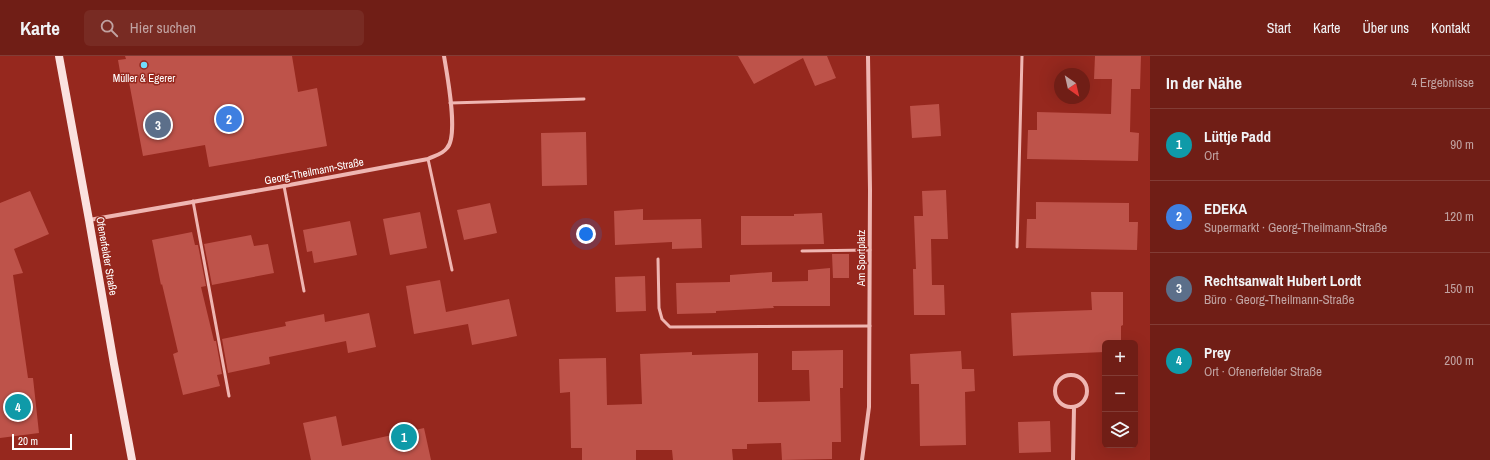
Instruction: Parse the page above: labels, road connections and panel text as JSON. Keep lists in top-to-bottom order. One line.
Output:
{"streets":{"street":["Georg-Theilmann-Straße","Ofenerfelder Straße","Am Sportplatz"]},"crossings":[["Georg-Theilmann-Straße","Ofenerfelder Straße"]],"places":["Müller & Egerer"],"scale_bar":"20 m","north":"bottom right","page":{"header":"Karte","search":"Hier suchen","nav":["Start","Karte","Über uns","Kontakt"],"heading":["In der Nähe","4 Ergebnisse"],"pins":["2","3","4","1"],"list":[{"mark":"1","name":"Lüttje Padd","note":"Ort","value":"90 m"},{"mark":"2","name":"EDEKA","note":"Supermarkt · Georg-Theilmann-Straße","value":"120 m"},{"mark":"3","name":"Rechtsanwalt Hubert Lordt","note":"Büro · Georg-Theilmann-Straße","value":"150 m"},{"mark":"4","name":"Prey","note":"Ort · Ofenerfelder Straße","value":"200 m"}],"map_buttons":["+","−"],"scale":"20 m"}}
